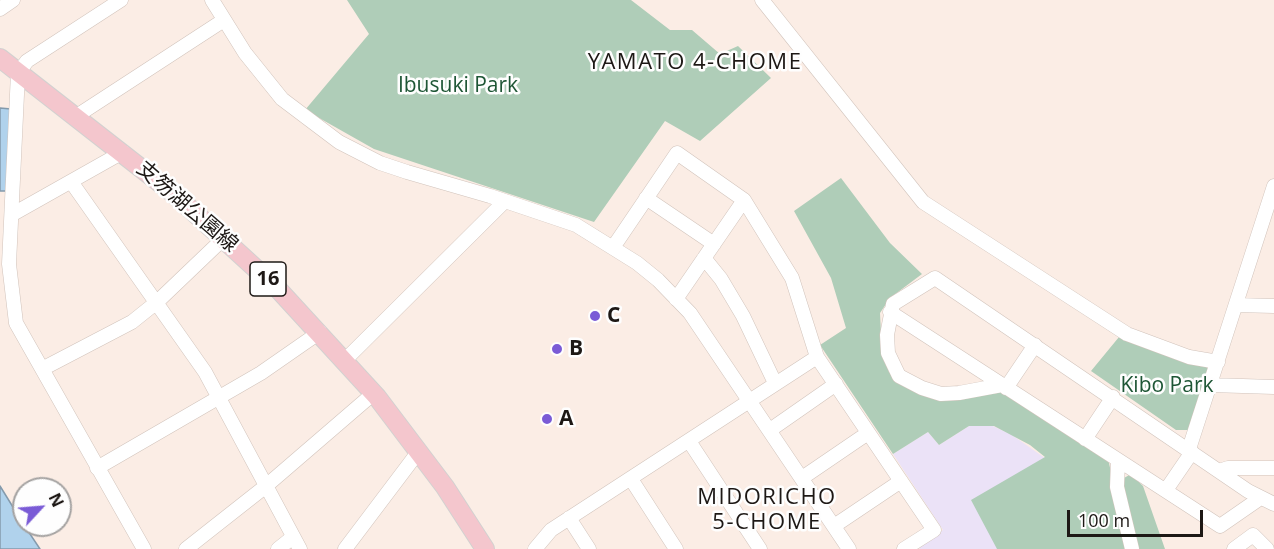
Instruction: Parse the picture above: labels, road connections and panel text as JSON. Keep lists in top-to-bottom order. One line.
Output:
{"streets":{"main road":["支笏湖公園線","16"]},"districts":["YAMATO 4-CHOME","MIDORICHO 5-CHOME"],"parks":["Ibusuki Park","Kibo Park"],"places":["C","B","A"],"scale_bar":"100 m","north":"top right"}
